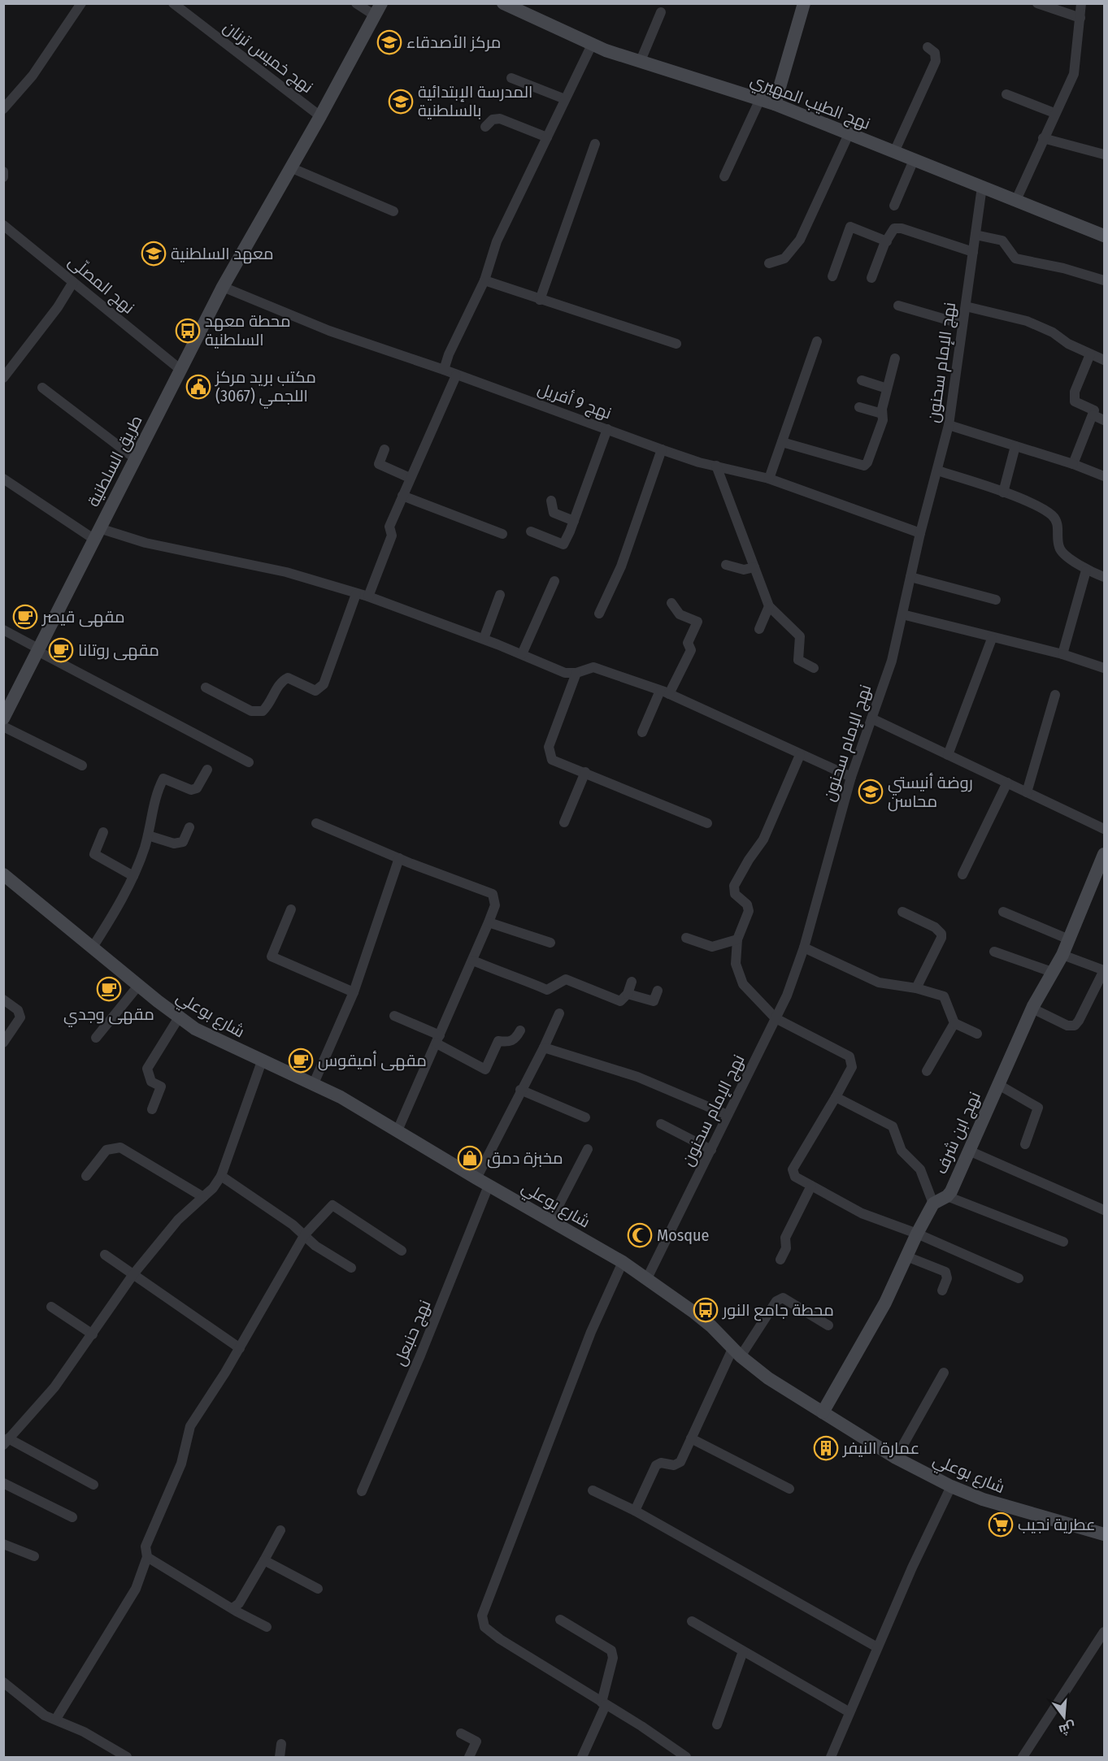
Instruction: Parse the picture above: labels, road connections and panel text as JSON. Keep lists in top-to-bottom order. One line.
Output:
{"streets":{"street":["نهج خميس ترنان","نهج الطيب المهيري","نهج المصلّى","نهج الإمام سحنون","نهج 9 أفريل","طريق السلطنية","شارع بوعلي","نهج ابن شرف","نهج حنبعل"]},"crossings":[["نهج خميس ترنان","طريق السلطنية"],["نهج الطيب المهيري","نهج الإمام سحنون"],["نهج المصلّى","طريق السلطنية"],["نهج الإمام سحنون","نهج 9 أفريل"],["نهج الإمام سحنون","شارع بوعلي"],["نهج 9 أفريل","طريق السلطنية"],["شارع بوعلي","نهج حنبعل"]],"places":{"school or university":["مركز الأصدقاء","المدرسة الإبتدائية بالسلطنية","معهد السلطنية","روضة أنيستي محاسن"],"bus stop":["محطة معهد السلطنية","محطة جامع النور"],"public building":["مكتب بريد مركز اللجمي (3067)"],"cafe":["مقهى قيصر","مقهى روتانا","مقهى وجدي","مقهى أميقوس"],"shop":["مخبزة دمق"],"mosque":["Mosque"],"building":["عمارة النيفر"],"supermarket":["عطرية نجيب"]},"north":"bottom"}
